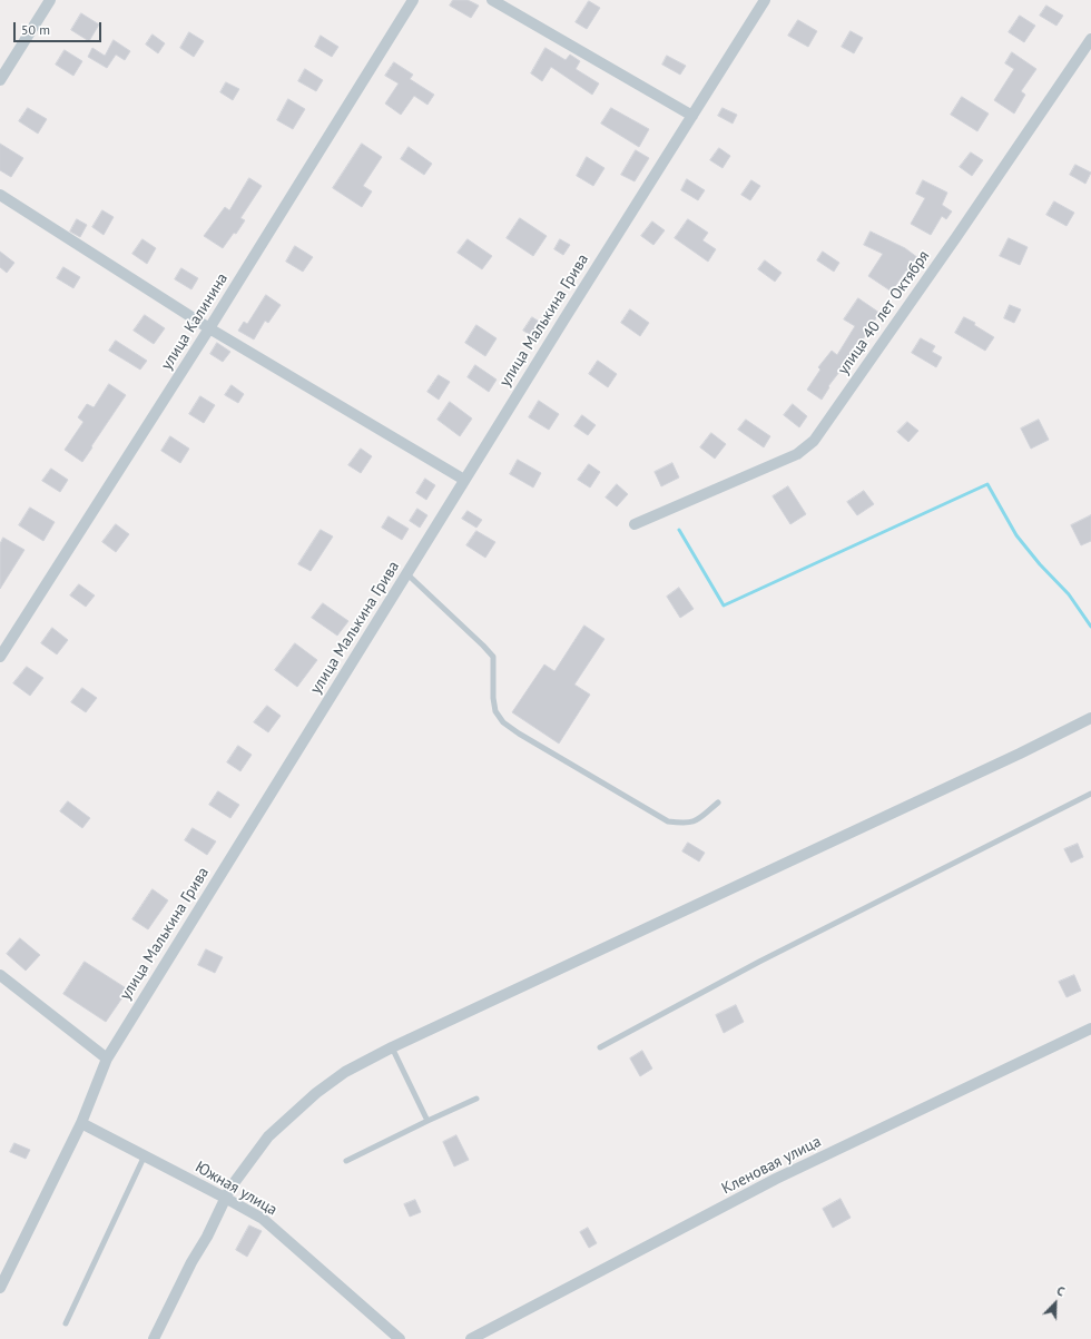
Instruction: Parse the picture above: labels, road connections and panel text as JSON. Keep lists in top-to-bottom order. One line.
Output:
{"streets":{"street":["улица 40 лет Октября","улица Малькина Грива","улица Калинина","Кленовая улица","Южная улица"]},"crossings":[["улица Малькина Грива","Южная улица"]],"scale_bar":"50 m","north":"top right"}
